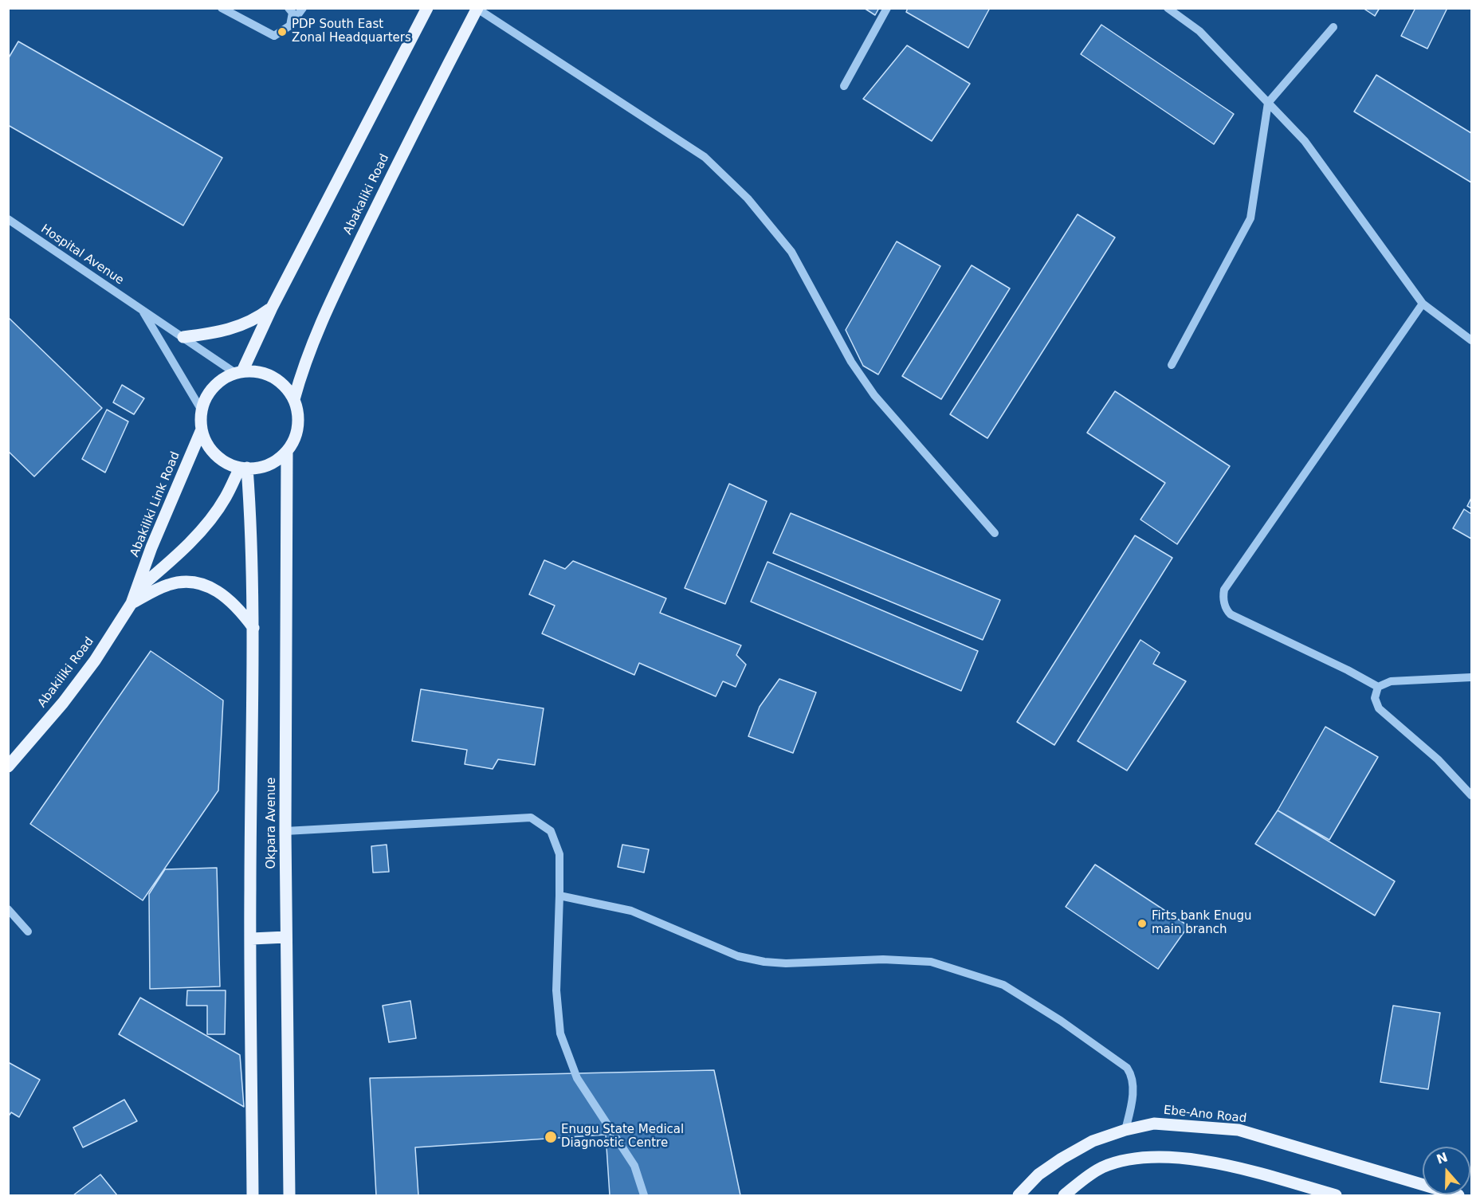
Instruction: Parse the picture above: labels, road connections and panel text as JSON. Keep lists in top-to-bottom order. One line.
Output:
{"streets":{"main road":["Abakaliki Road","Abakiliki Link Road","Abakiliki Road","Okpara Avenue","Ebe-Ano Road"],"street":["Hospital Avenue"]},"crossings":[["Abakaliki Road","Hospital Avenue"],["Abakaliki Road","Abakiliki Link Road"],["Abakaliki Road","Okpara Avenue"],["Hospital Avenue","Abakiliki Link Road"],["Hospital Avenue","Okpara Avenue"],["Abakiliki Link Road","Abakiliki Road"],["Abakiliki Link Road","Okpara Avenue"]],"places":["PDP South East Zonal Headquarters","Firts bank Enugu main branch","Enugu State Medical Diagnostic Centre"],"north":"top"}
